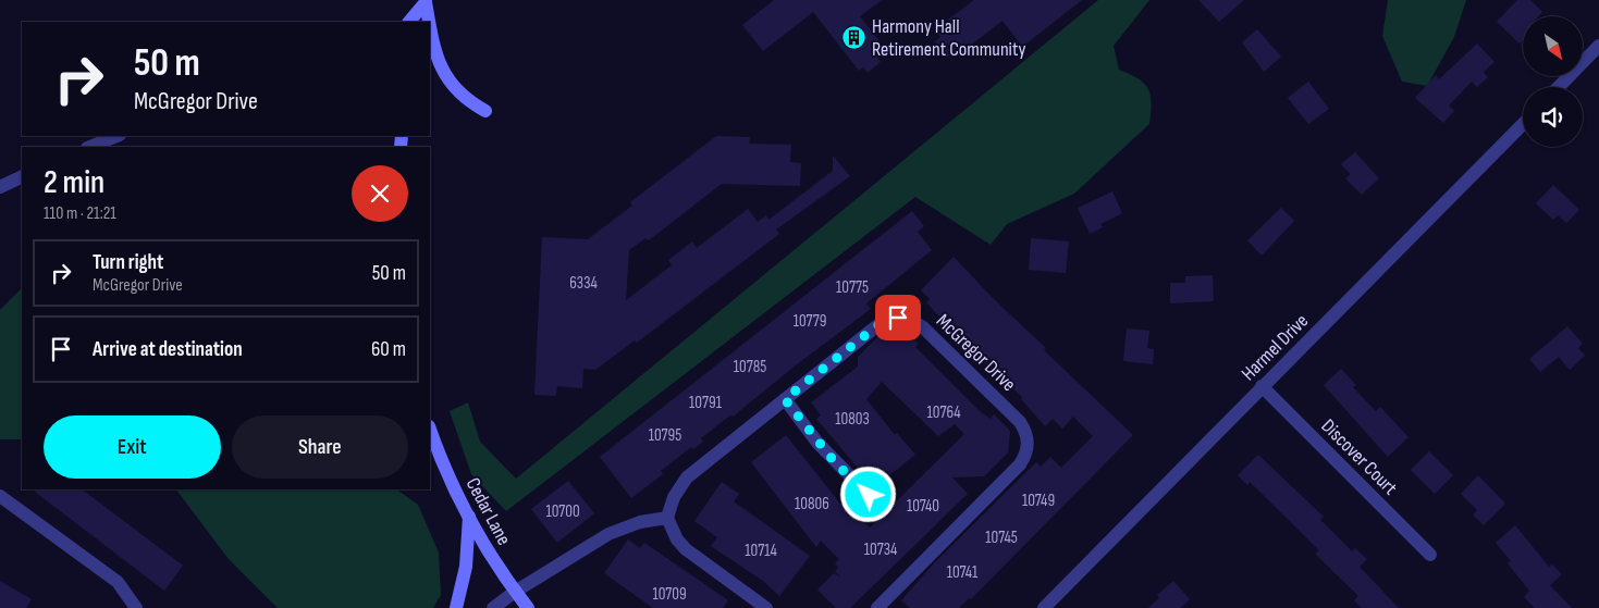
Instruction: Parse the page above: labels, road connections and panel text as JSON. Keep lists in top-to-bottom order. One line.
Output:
{"streets":{"main road":["Cedar Lane"],"street":["Harmel Drive","McGregor Drive","Discover Court"]},"crossings":[["Harmel Drive","Discover Court"]],"places":{"building":["Harmony Hall Retirement Community"]},"house_numbers":["6334","10775","10779","10785","10791","10764","10803","10795","10749","10806","10740","10700","10745","10734","10714","10741","10709"],"north":"bottom right","page":{"turn":["50 m","McGregor Drive"],"heading":["2 min","110 m · 21:21"],"list":[{"name":"Turn right","note":"McGregor Drive","value":"50 m"},{"name":"Arrive at destination","value":"60 m"}],"buttons":["Exit","Share"]}}
